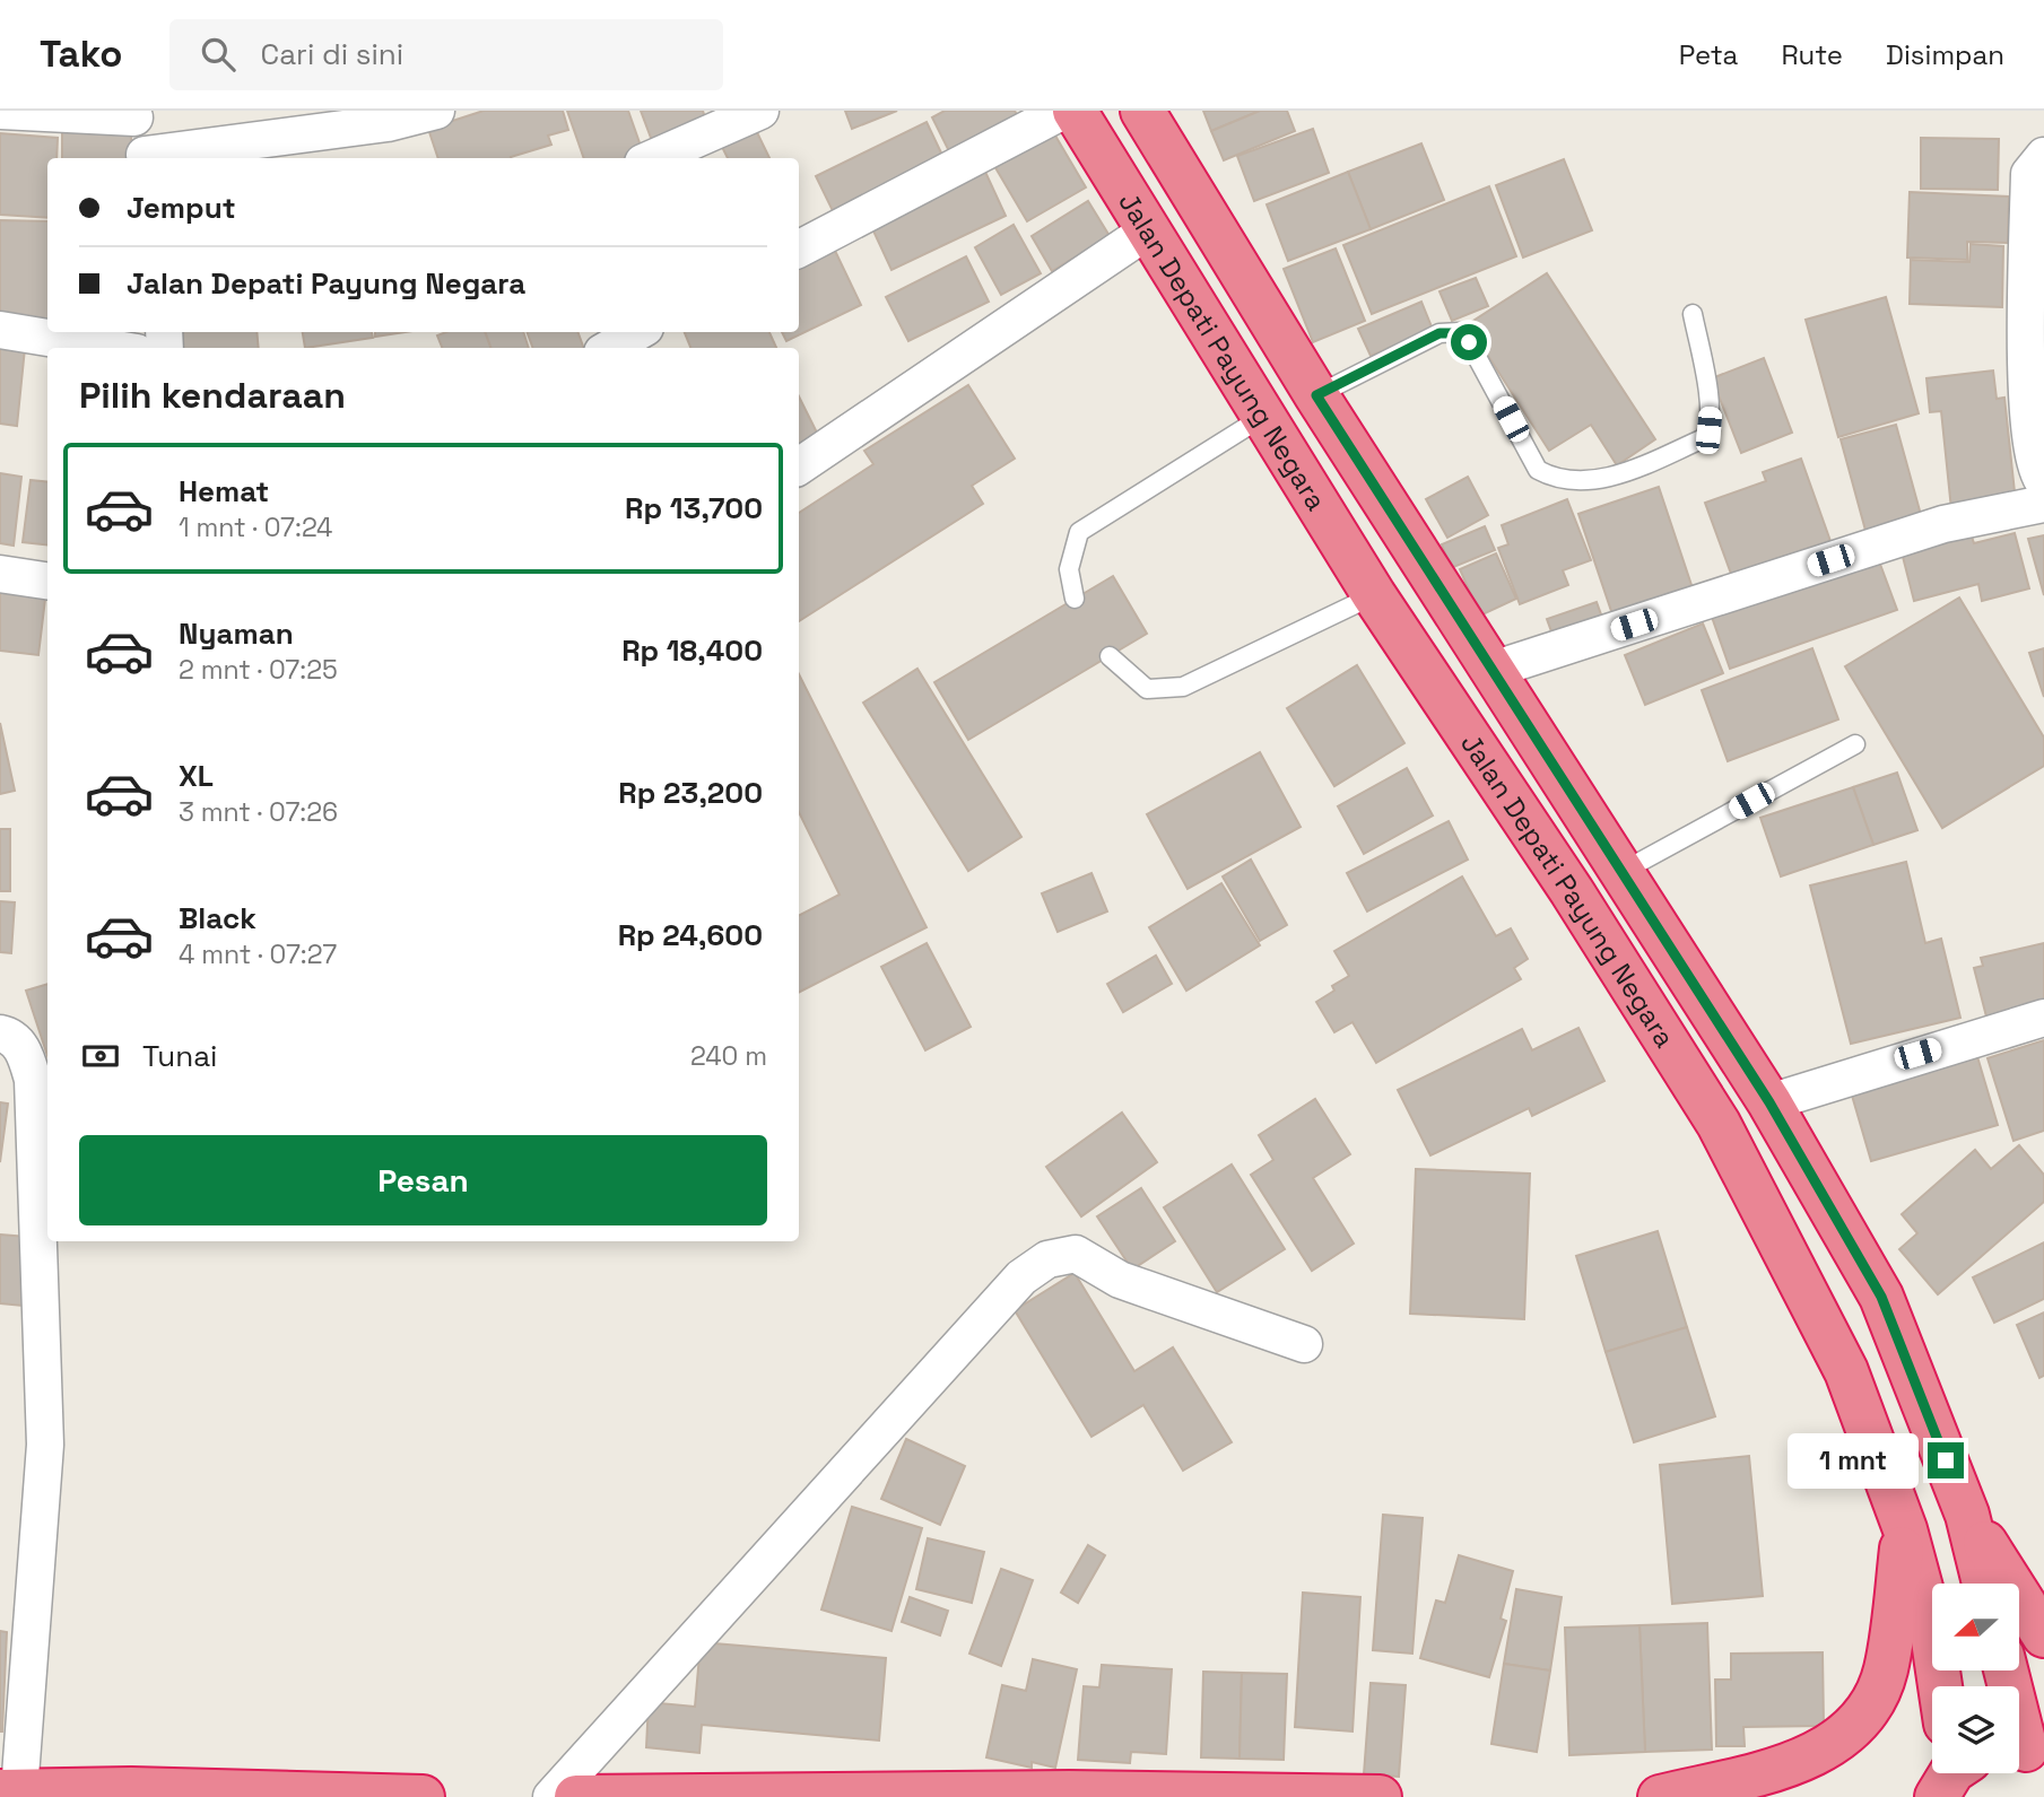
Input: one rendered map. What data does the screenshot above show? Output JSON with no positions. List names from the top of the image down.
{
  "streets": {
    "highway": ["Jalan Depati Payung Negara"]
  },
  "north": "left",
  "page": {
    "header": "Tako",
    "search": "Cari di sini",
    "nav": ["Peta", "Rute", "Disimpan"],
    "banner": ["Jemput", "Jalan Depati Payung Negara"],
    "heading": "Pilih kendaraan",
    "list": [
      {
        "name": "Hemat",
        "note": "1 mnt · 07:24",
        "value": "Rp 13,700"
      },
      {
        "name": "Nyaman",
        "note": "2 mnt · 07:25",
        "value": "Rp 18,400"
      },
      {
        "name": "XL",
        "note": "3 mnt · 07:26",
        "value": "Rp 23,200"
      },
      {
        "name": "Black",
        "note": "4 mnt · 07:27",
        "value": "Rp 24,600"
      }
    ],
    "pay": ["Tunai", "240 m"],
    "buttons": "Pesan",
    "bubble": "1 mnt"
  }
}
